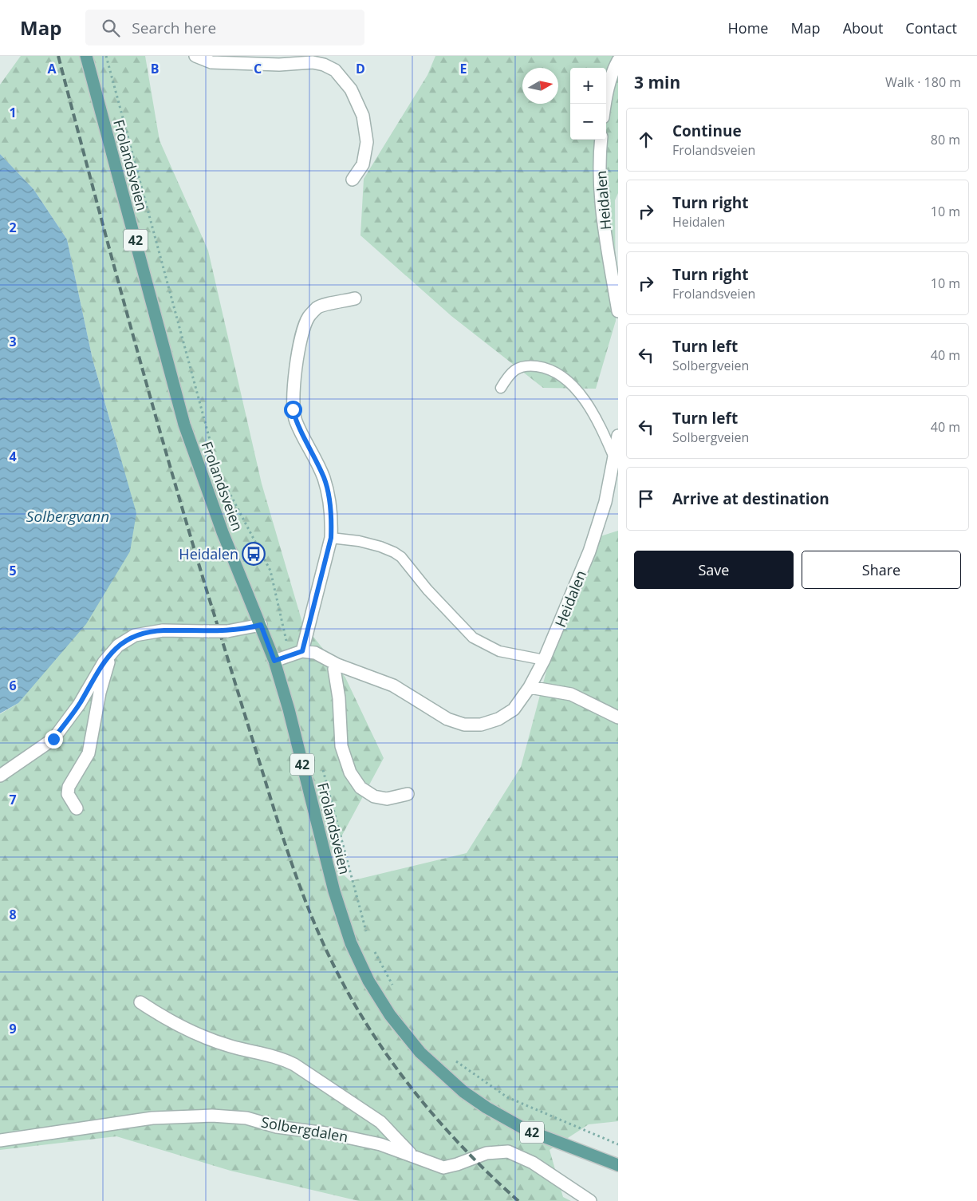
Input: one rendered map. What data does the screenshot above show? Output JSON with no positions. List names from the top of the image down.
{
  "streets": {
    "main road": ["Frolandsveien", "42"],
    "street": ["Heidalen", "Solbergdalen"]
  },
  "water": ["Solbergvann"],
  "places": {
    "bus stop": ["Heidalen"]
  },
  "north": "right",
  "page": {
    "header": "Map",
    "search": "Search here",
    "nav": [
      "Home",
      "Map",
      "About",
      "Contact"
    ],
    "heading": ["3 min", "Walk · 180 m"],
    "map_buttons": ["+", "−"],
    "list": [
      ["Continue", "Frolandsveien", "80 m"],
      ["Turn right", "Heidalen", "10 m"],
      ["Turn right", "Frolandsveien", "10 m"],
      ["Turn left", "Solbergveien", "40 m"],
      ["Turn left", "Solbergveien", "40 m"],
      "Arrive at destination"
    ],
    "buttons": ["Save", "Share"]
  },
  "grid": {
    "columns": [
      "A",
      "B",
      "C",
      "D",
      "E"
    ],
    "rows": [
      "1",
      "2",
      "3",
      "4",
      "5",
      "6",
      "7",
      "8",
      "9"
    ]
  }
}
